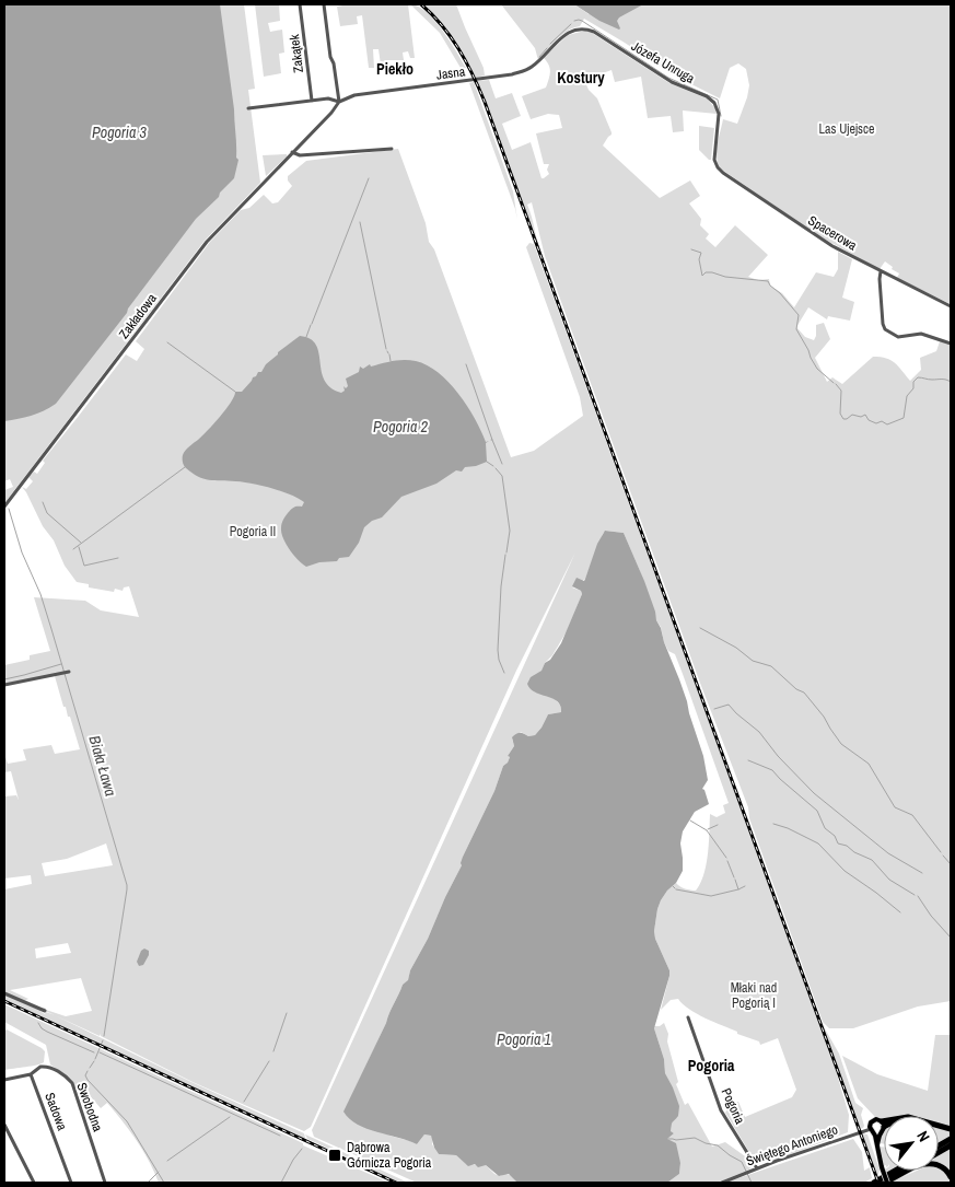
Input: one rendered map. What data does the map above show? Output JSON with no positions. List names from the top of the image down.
{
  "streets": {
    "street": [
      "Zakątek",
      "Józefa Unruga",
      "Jasna",
      "Spacerowa",
      "Zakładowa",
      "Pogoria",
      "Swobodna",
      "Sadowa",
      "Świętego Antoniego"
    ]
  },
  "crossings": [
    ["Zakątek", "Jasna"],
    ["Józefa Unruga", "Jasna"],
    ["Józefa Unruga", "Spacerowa"],
    ["Jasna", "Zakładowa"],
    ["Pogoria", "Świętego Antoniego"],
    ["Swobodna", "Sadowa"]
  ],
  "districts": ["Piekło", "Kostury", "Pogoria"],
  "water": [
    "Pogoria 3",
    "Pogoria 2",
    "Biała Ława",
    "Pogoria 1"
  ],
  "parks": ["Las Ujejsce", "Pogoria II", "Młaki nad Pogorią I"],
  "places": {
    "transit": ["Dąbrowa Górnicza Pogoria"]
  },
  "north": "top right"
}
